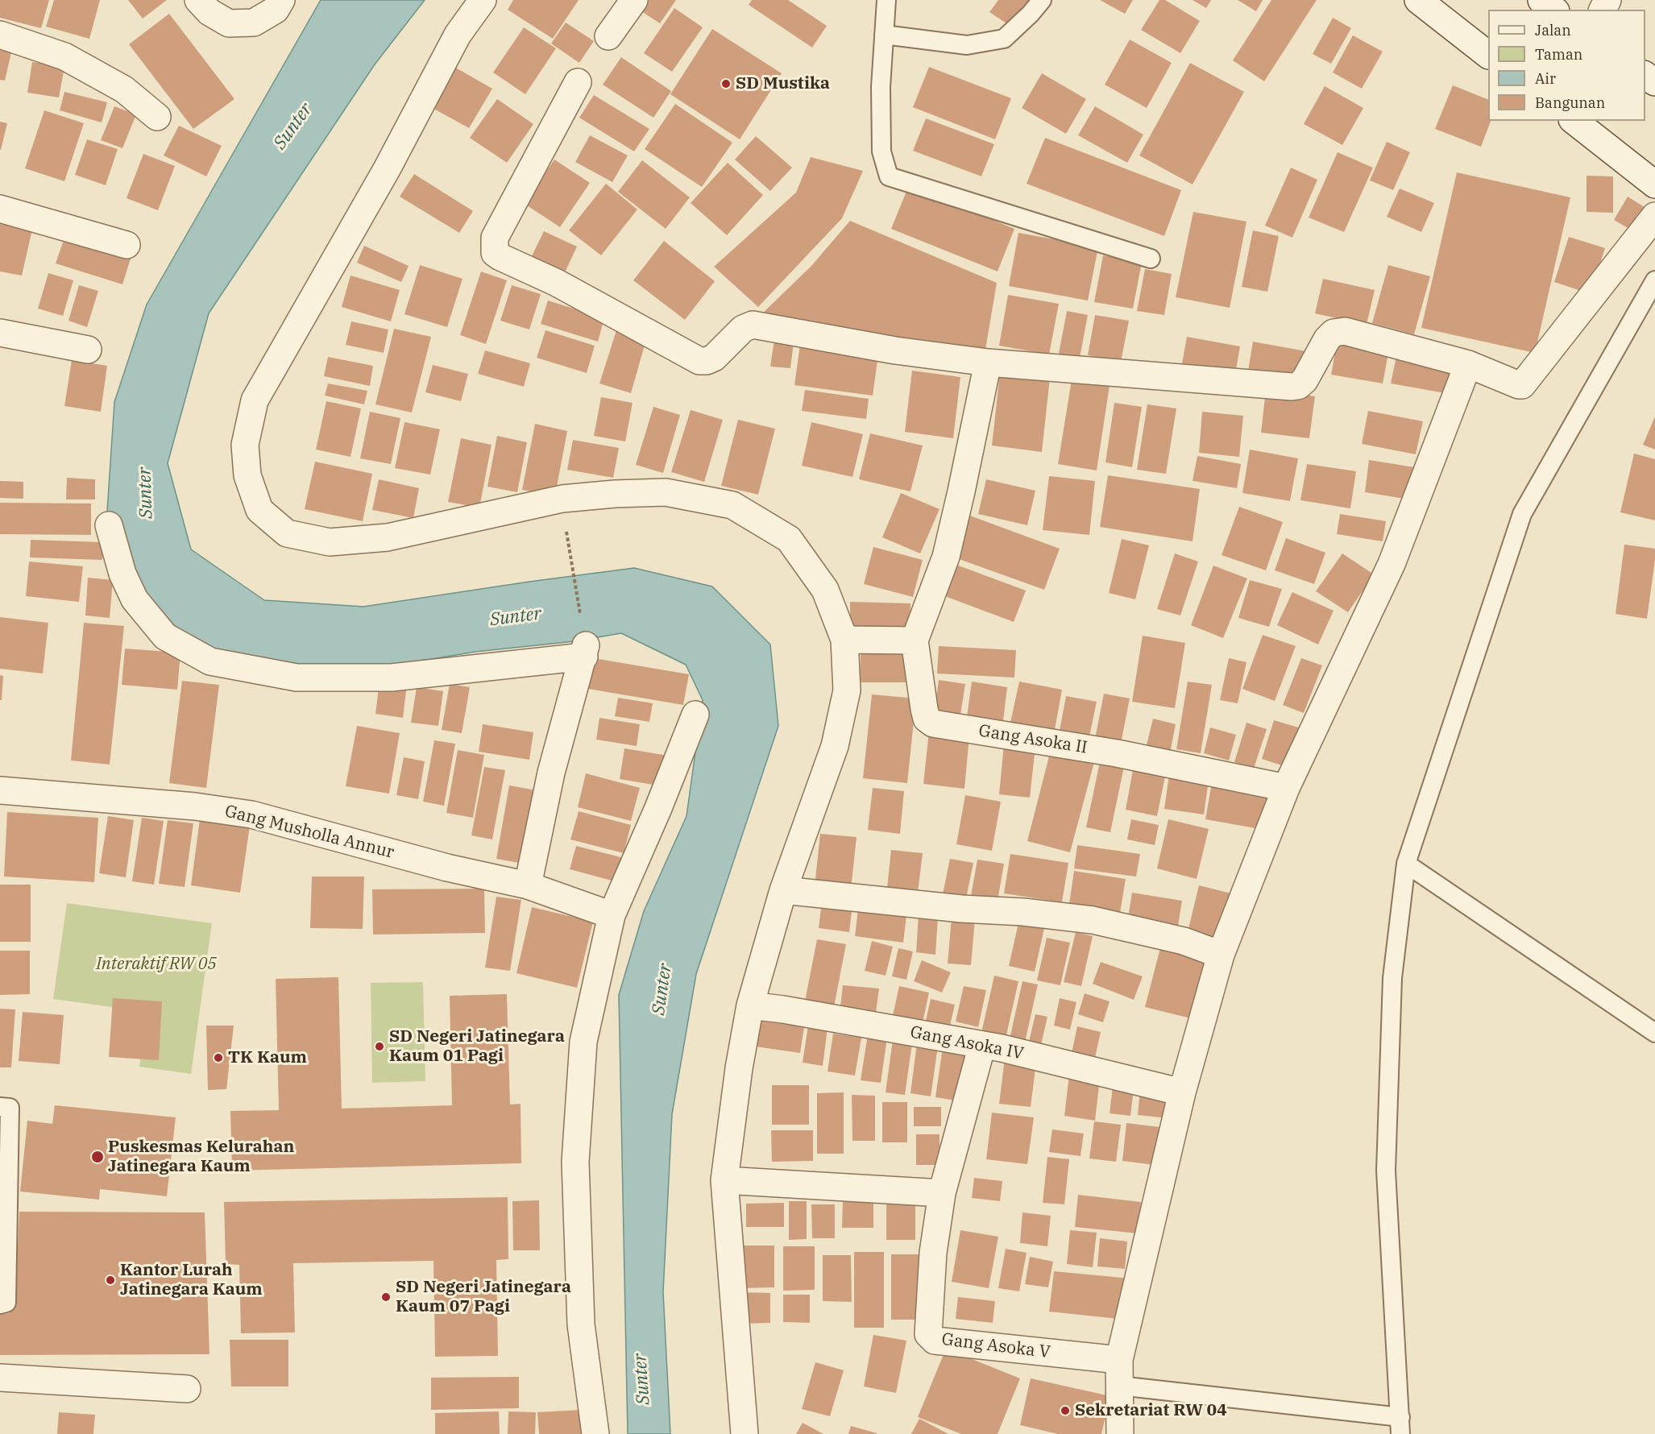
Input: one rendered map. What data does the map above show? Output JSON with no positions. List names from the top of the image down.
{
  "streets": {
    "street": [
      "Gang Asoka II",
      "Gang Musholla Annur",
      "Gang Asoka IV",
      "Gang Asoka V"
    ]
  },
  "crossings": [
    ["Gang Asoka IV", "Gang Asoka V"]
  ],
  "water": ["Sunter"],
  "parks": ["Interaktif RW 05"],
  "places": [
    "SD Mustika",
    "SD Negeri Jatinegara Kaum 01 Pagi",
    "TK Kaum",
    "Puskesmas Kelurahan Jatinegara Kaum",
    "Kantor Lurah Jatinegara Kaum",
    "SD Negeri Jatinegara Kaum 07 Pagi",
    "Sekretariat RW 04"
  ],
  "legend": [
    "Jalan",
    "Taman",
    "Air",
    "Bangunan"
  ]
}
